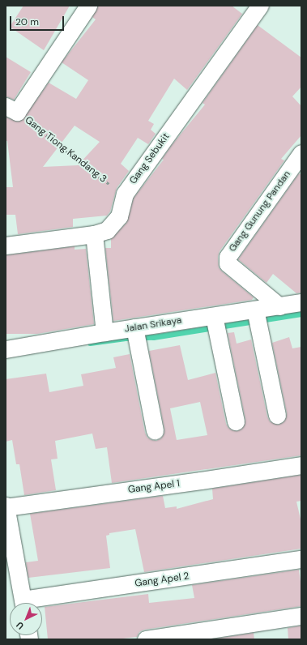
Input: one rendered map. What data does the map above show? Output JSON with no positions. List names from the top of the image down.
{
  "streets": {
    "street": [
      "Gang Sebukit",
      "Gang Gunung Pandan",
      "Jalan Srikaya",
      "Gang Apel 1",
      "Gang Apel 2"
    ],
    "path": ["Gang Tiong Kandang 3"]
  },
  "crossings": [
    ["Gang Tiong Kandang 3", "Gang Sebukit"],
    ["Gang Gunung Pandan", "Jalan Srikaya"]
  ],
  "scale_bar": "20 m",
  "north": "bottom left"
}
